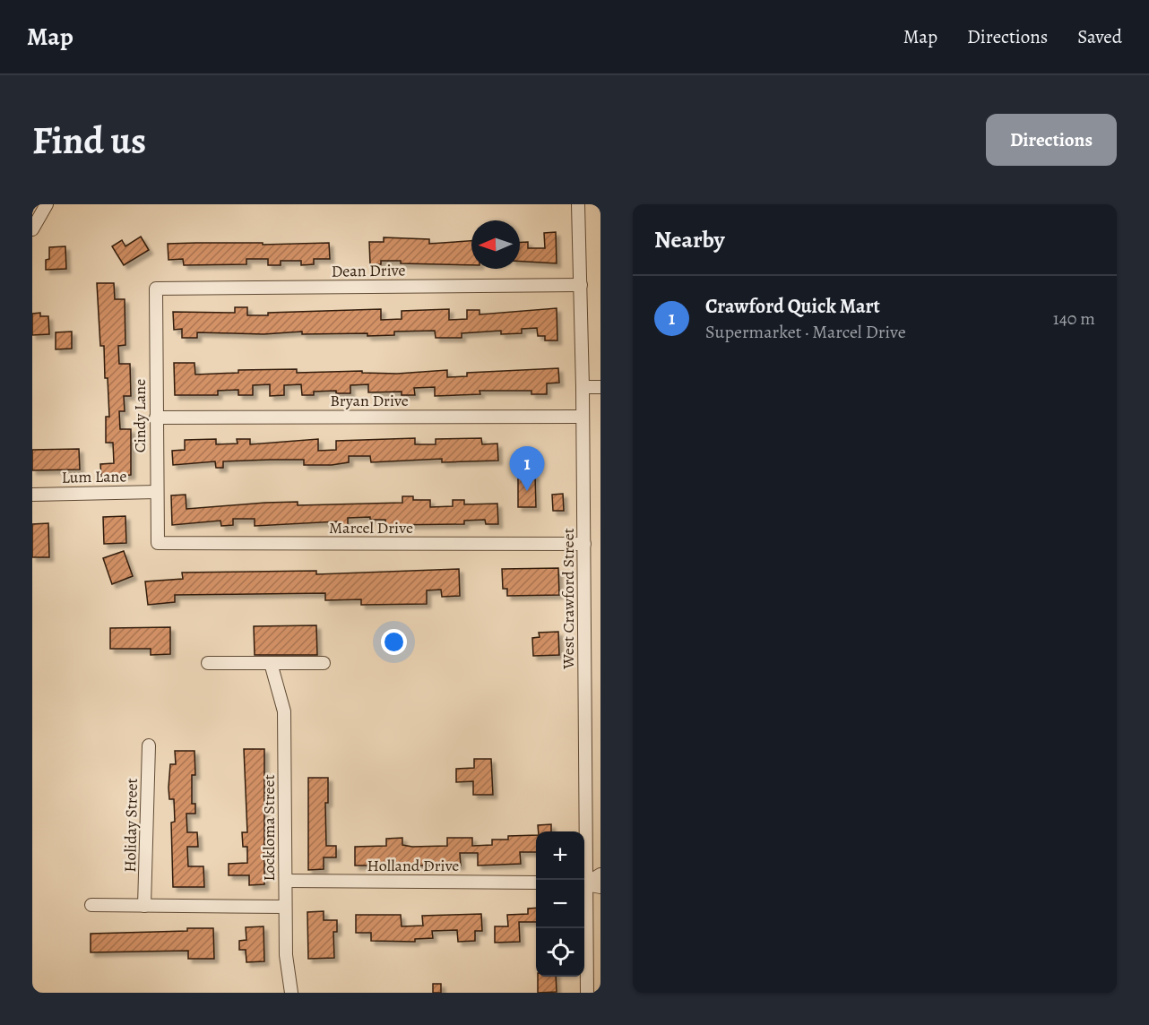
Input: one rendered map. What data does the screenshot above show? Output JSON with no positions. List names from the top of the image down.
{
  "streets": {
    "street": [
      "Dean Drive",
      "Bryan Drive",
      "Cindy Lane",
      "Lum Lane",
      "Marcel Drive",
      "West Crawford Street",
      "Holiday Street",
      "Lockloma Street",
      "Holland Drive"
    ]
  },
  "crossings": [
    ["Dean Drive", "Cindy Lane"],
    ["Dean Drive", "West Crawford Street"],
    ["Bryan Drive", "Cindy Lane"],
    ["Bryan Drive", "West Crawford Street"],
    ["Cindy Lane", "Lum Lane"],
    ["Cindy Lane", "Marcel Drive"],
    ["Marcel Drive", "West Crawford Street"],
    ["Lockloma Street", "Holland Drive"]
  ],
  "north": "left",
  "page": {
    "header": "Map",
    "nav": ["Map", "Directions", "Saved"],
    "buttons": "Directions",
    "title": "Find us",
    "heading": "Nearby",
    "list": [
      {
        "mark": "1",
        "name": "Crawford Quick Mart",
        "note": "Supermarket · Marcel Drive",
        "value": "140 m"
      }
    ],
    "pins": "1",
    "map_buttons": ["+", "−"]
  }
}
